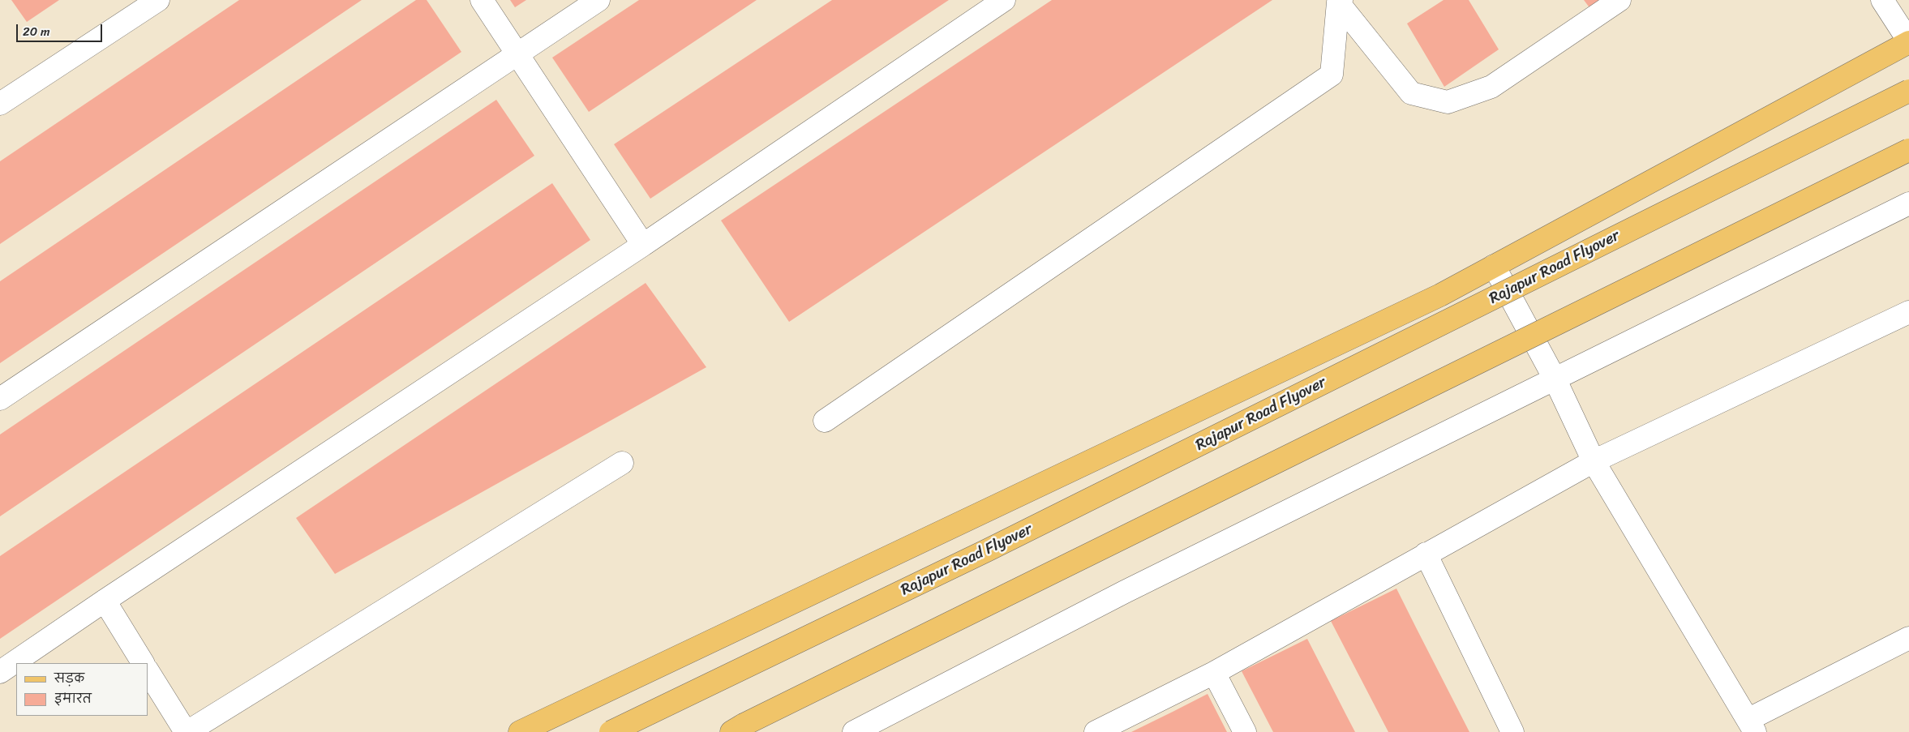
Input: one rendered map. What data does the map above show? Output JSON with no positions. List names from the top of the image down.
{
  "streets": {
    "main road": ["Rajapur Road Flyover"]
  },
  "legend": ["सड़क", "इमारत"],
  "scale_bar": "20 m"
}
